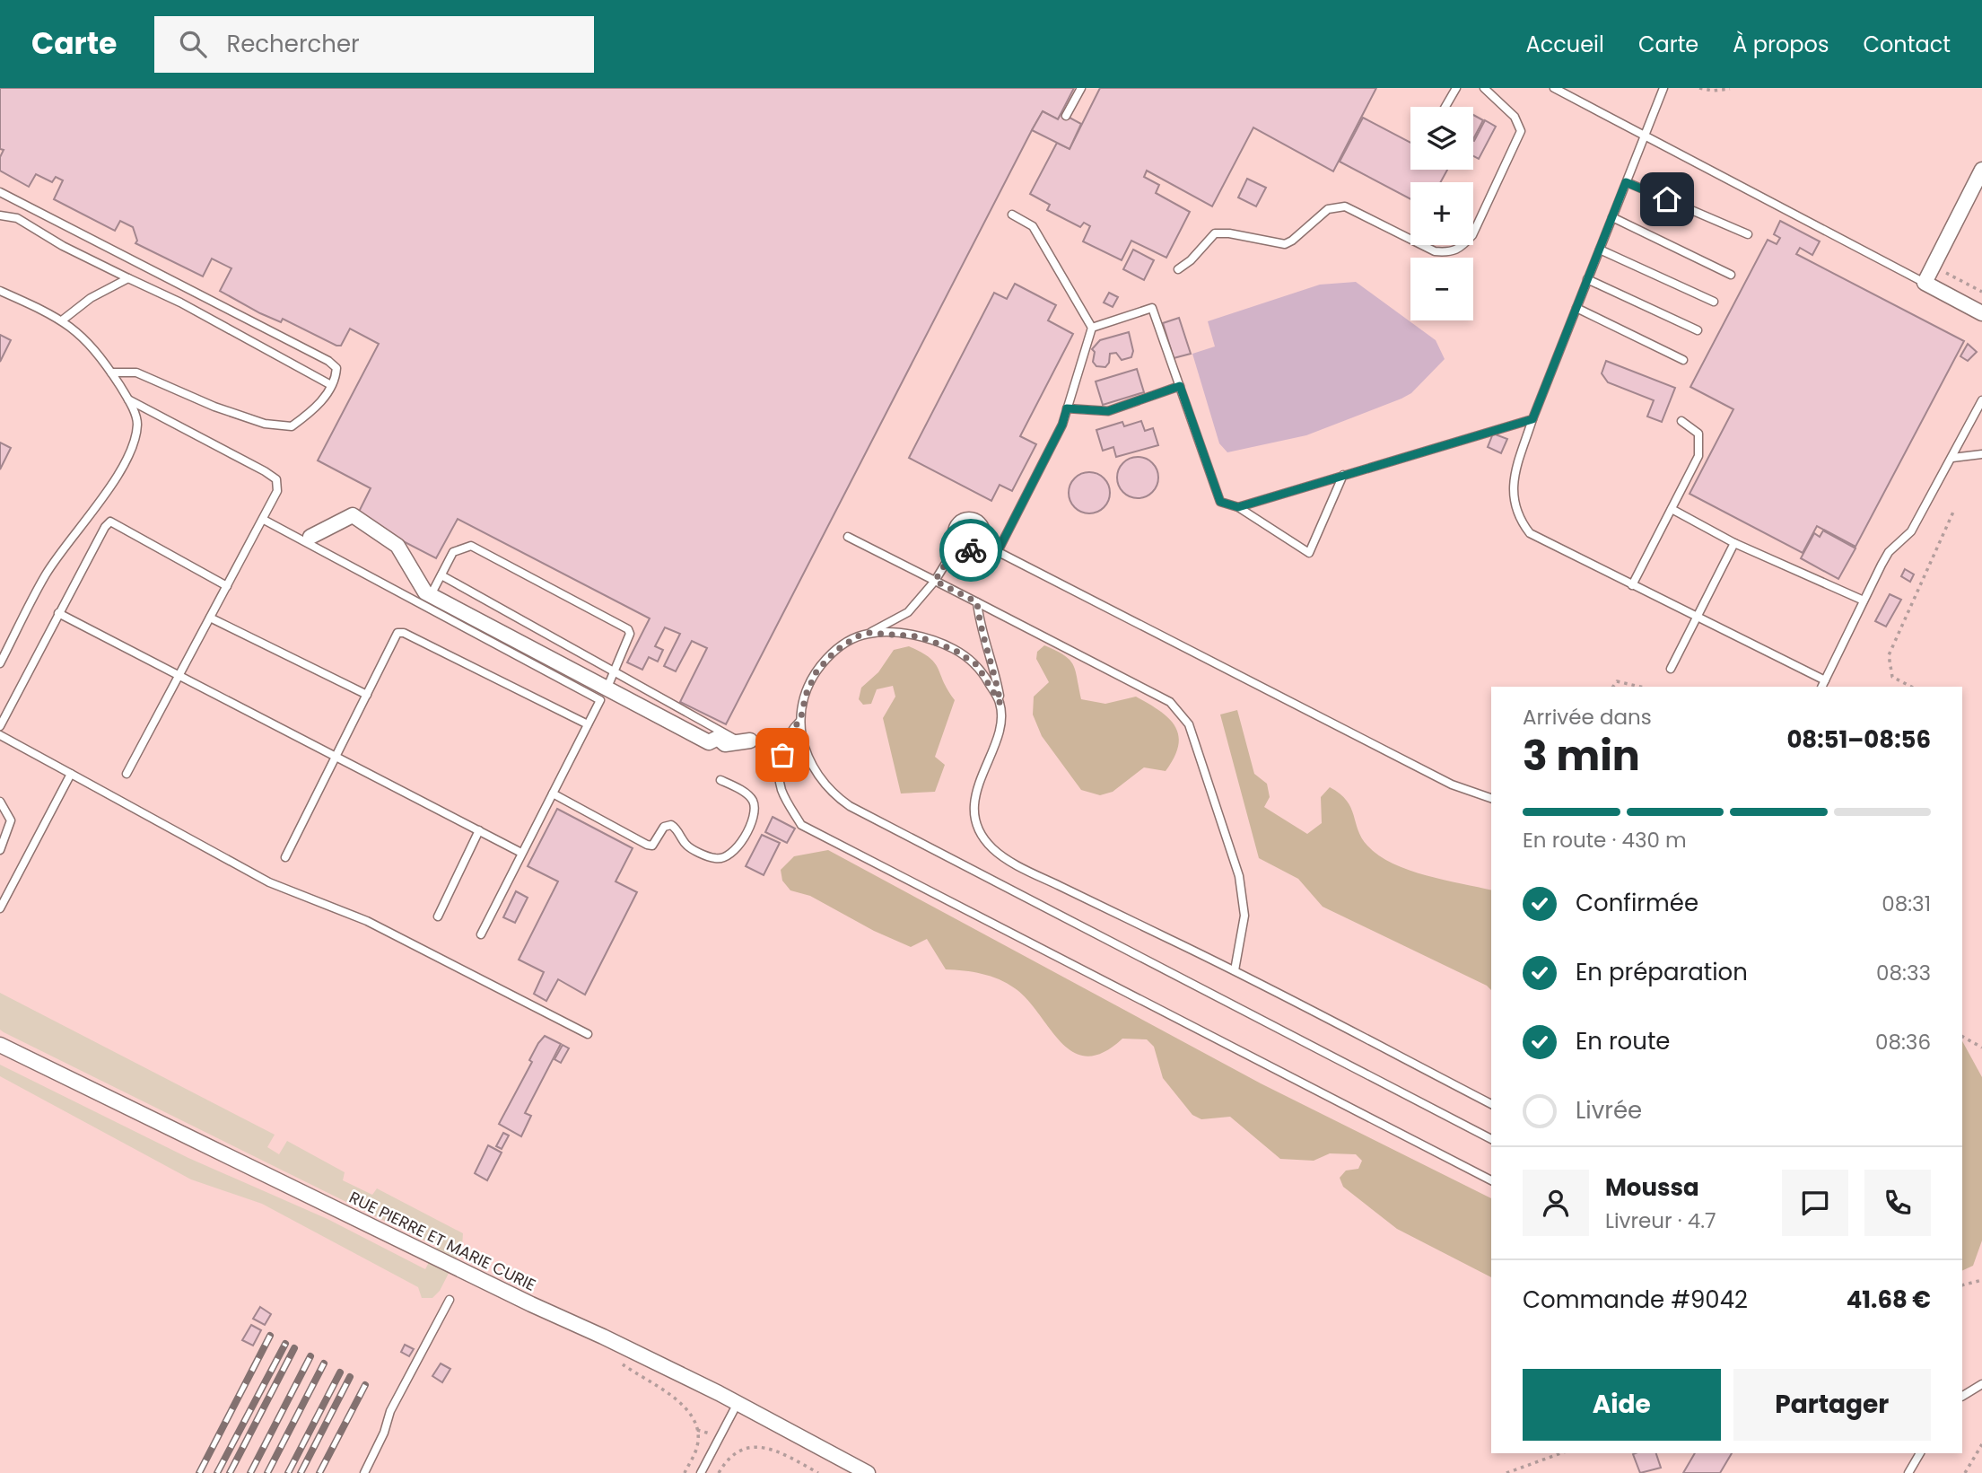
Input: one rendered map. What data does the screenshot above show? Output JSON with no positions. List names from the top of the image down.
{
  "streets": {
    "street": ["RUE PIERRE ET MARIE CURIE"]
  },
  "page": {
    "header": "Carte",
    "search": "Rechercher",
    "nav": [
      "Accueil",
      "Carte",
      "À propos",
      "Contact"
    ],
    "map_buttons": ["+", "−"],
    "heading": ["3 min", "Arrivée dans", "08:51–08:56"],
    "panel": [
      "Moussa",
      "Livreur · 4.7",
      "Commande #9042",
      "41.68 €"
    ],
    "bar": "En route · 430 m",
    "list": [
      ["Confirmée", "08:31"],
      ["En préparation", "08:33"],
      ["En route", "08:36"],
      "Livrée"
    ],
    "buttons": ["Aide", "Partager"]
  }
}
